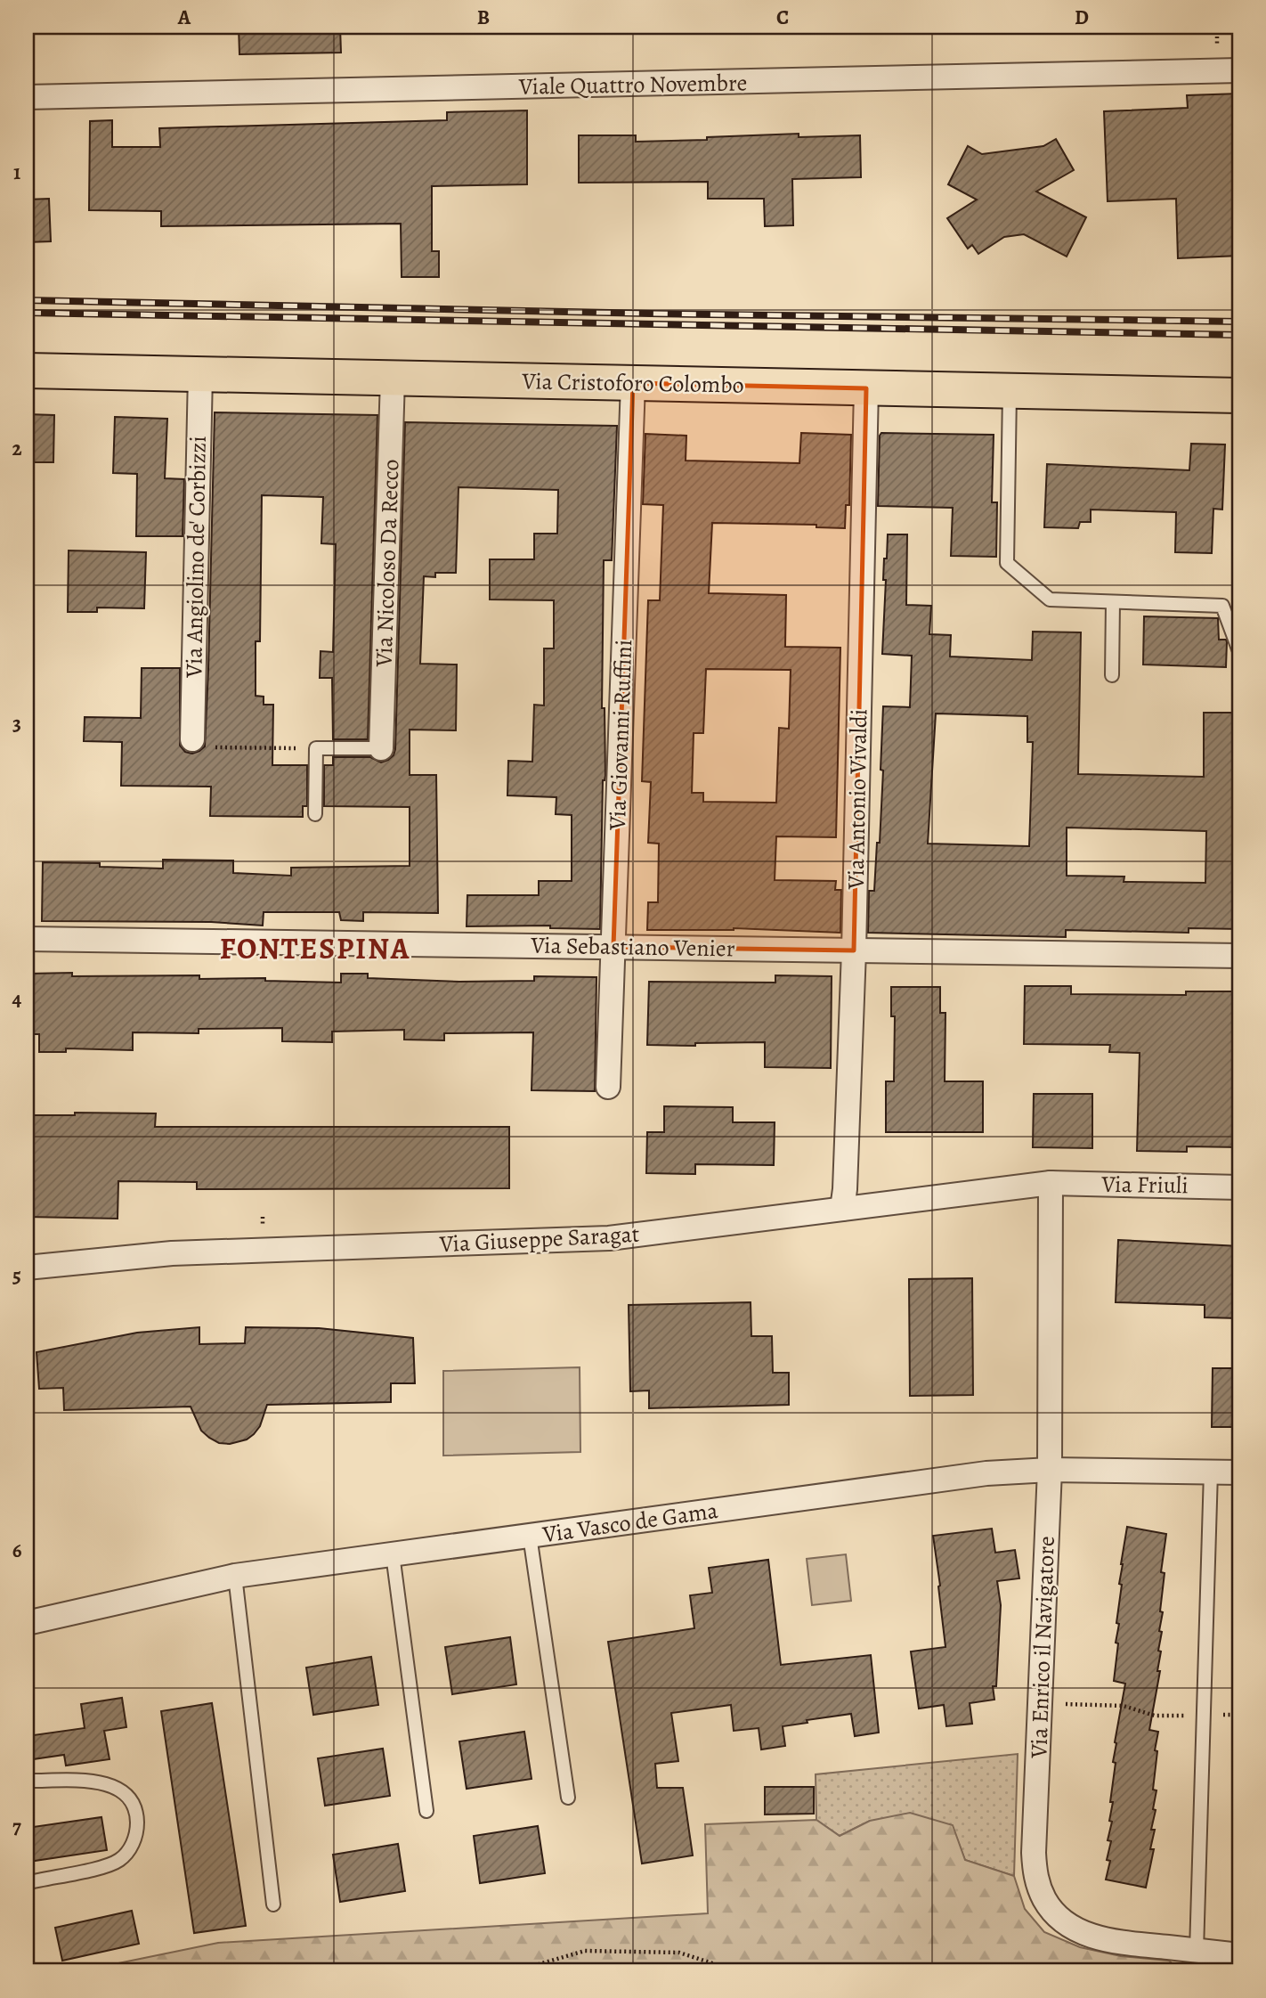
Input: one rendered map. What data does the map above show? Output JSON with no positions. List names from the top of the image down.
{
  "streets": {
    "main road": ["Via Cristoforo Colombo"],
    "street": [
      "Viale Quattro Novembre",
      "Via Angiolino de' Corbizzi",
      "Via Nicoloso Da Recco",
      "Via Giovanni Ruffini",
      "Via Antonio Vivaldi",
      "Via Sebastiano Venier",
      "Via Friuli",
      "Via Giuseppe Saragat",
      "Via Vasco de Gama",
      "Via Enrico il Navigatore"
    ]
  },
  "crossings": [
    ["Via Cristoforo Colombo", "Via Angiolino de' Corbizzi"],
    ["Via Cristoforo Colombo", "Via Nicoloso Da Recco"],
    ["Via Cristoforo Colombo", "Via Giovanni Ruffini"],
    ["Via Cristoforo Colombo", "Via Antonio Vivaldi"],
    ["Via Giovanni Ruffini", "Via Sebastiano Venier"],
    ["Via Antonio Vivaldi", "Via Sebastiano Venier"],
    ["Via Antonio Vivaldi", "Via Giuseppe Saragat"],
    ["Via Friuli", "Via Giuseppe Saragat"],
    ["Via Friuli", "Via Enrico il Navigatore"],
    ["Via Giuseppe Saragat", "Via Enrico il Navigatore"],
    ["Via Vasco de Gama", "Via Enrico il Navigatore"]
  ],
  "districts": ["FONTESPINA"],
  "grid": {
    "columns": [
      "A",
      "B",
      "C",
      "D"
    ],
    "rows": [
      "1",
      "2",
      "3",
      "4",
      "5",
      "6",
      "7"
    ]
  }
}
